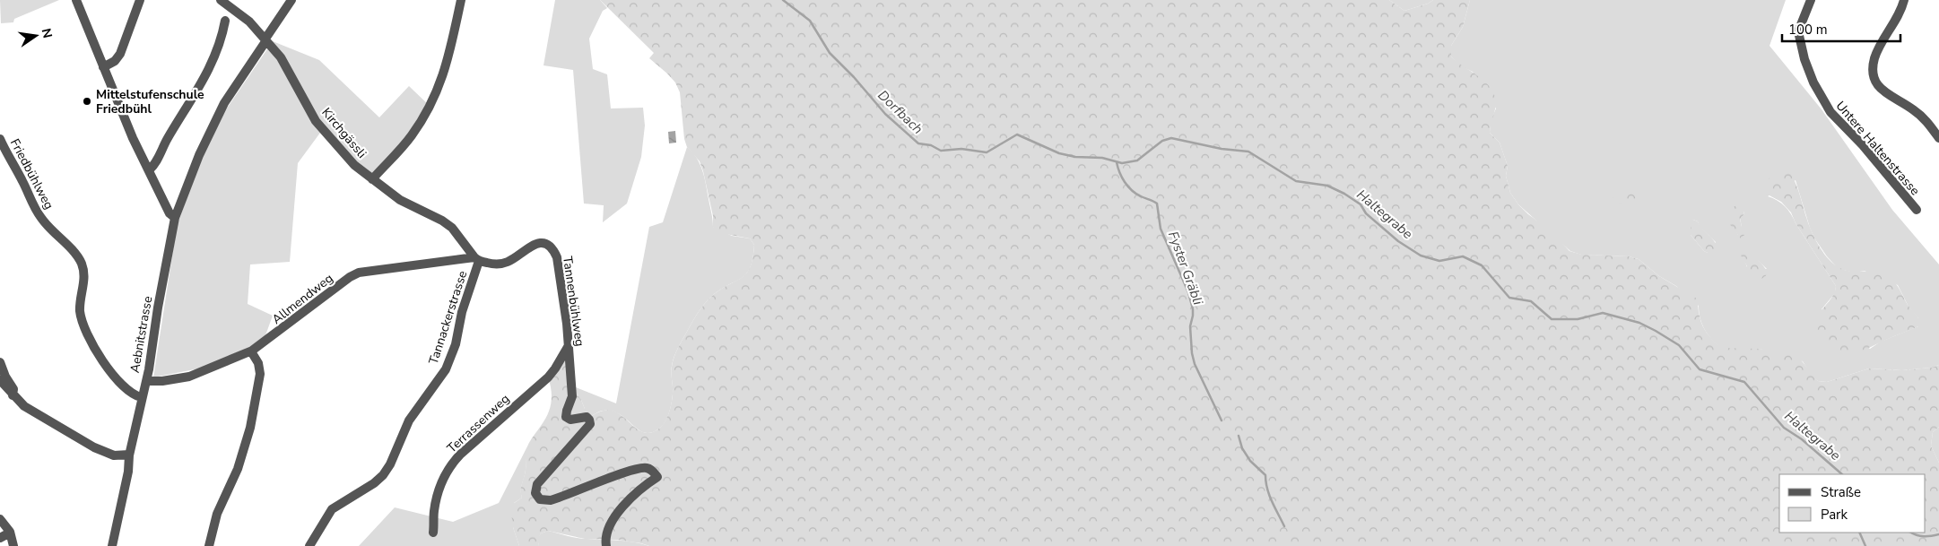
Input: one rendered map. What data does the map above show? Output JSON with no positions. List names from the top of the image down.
{
  "streets": {
    "street": [
      "Kirchgässli",
      "Untere Haltenstrasse",
      "Friedbühlweg",
      "Allmendweg",
      "Tannenbühlweg",
      "Tannackerstrasse",
      "Aebnitstrasse",
      "Terrassenweg"
    ]
  },
  "crossings": [
    ["Kirchgässli", "Allmendweg"],
    ["Kirchgässli", "Tannenbühlweg"],
    ["Kirchgässli", "Tannackerstrasse"],
    ["Kirchgässli", "Aebnitstrasse"],
    ["Friedbühlweg", "Aebnitstrasse"],
    ["Allmendweg", "Tannenbühlweg"],
    ["Allmendweg", "Tannackerstrasse"],
    ["Allmendweg", "Aebnitstrasse"],
    ["Tannenbühlweg", "Tannackerstrasse"],
    ["Tannenbühlweg", "Terrassenweg"]
  ],
  "water": ["Dorfbach", "Haltegrabe", "Fyster Gräbli"],
  "places": ["Mittelstufenschule Friedbühl"],
  "legend": ["Straße", "Park"],
  "scale_bar": "100 m",
  "north": "right"
}
